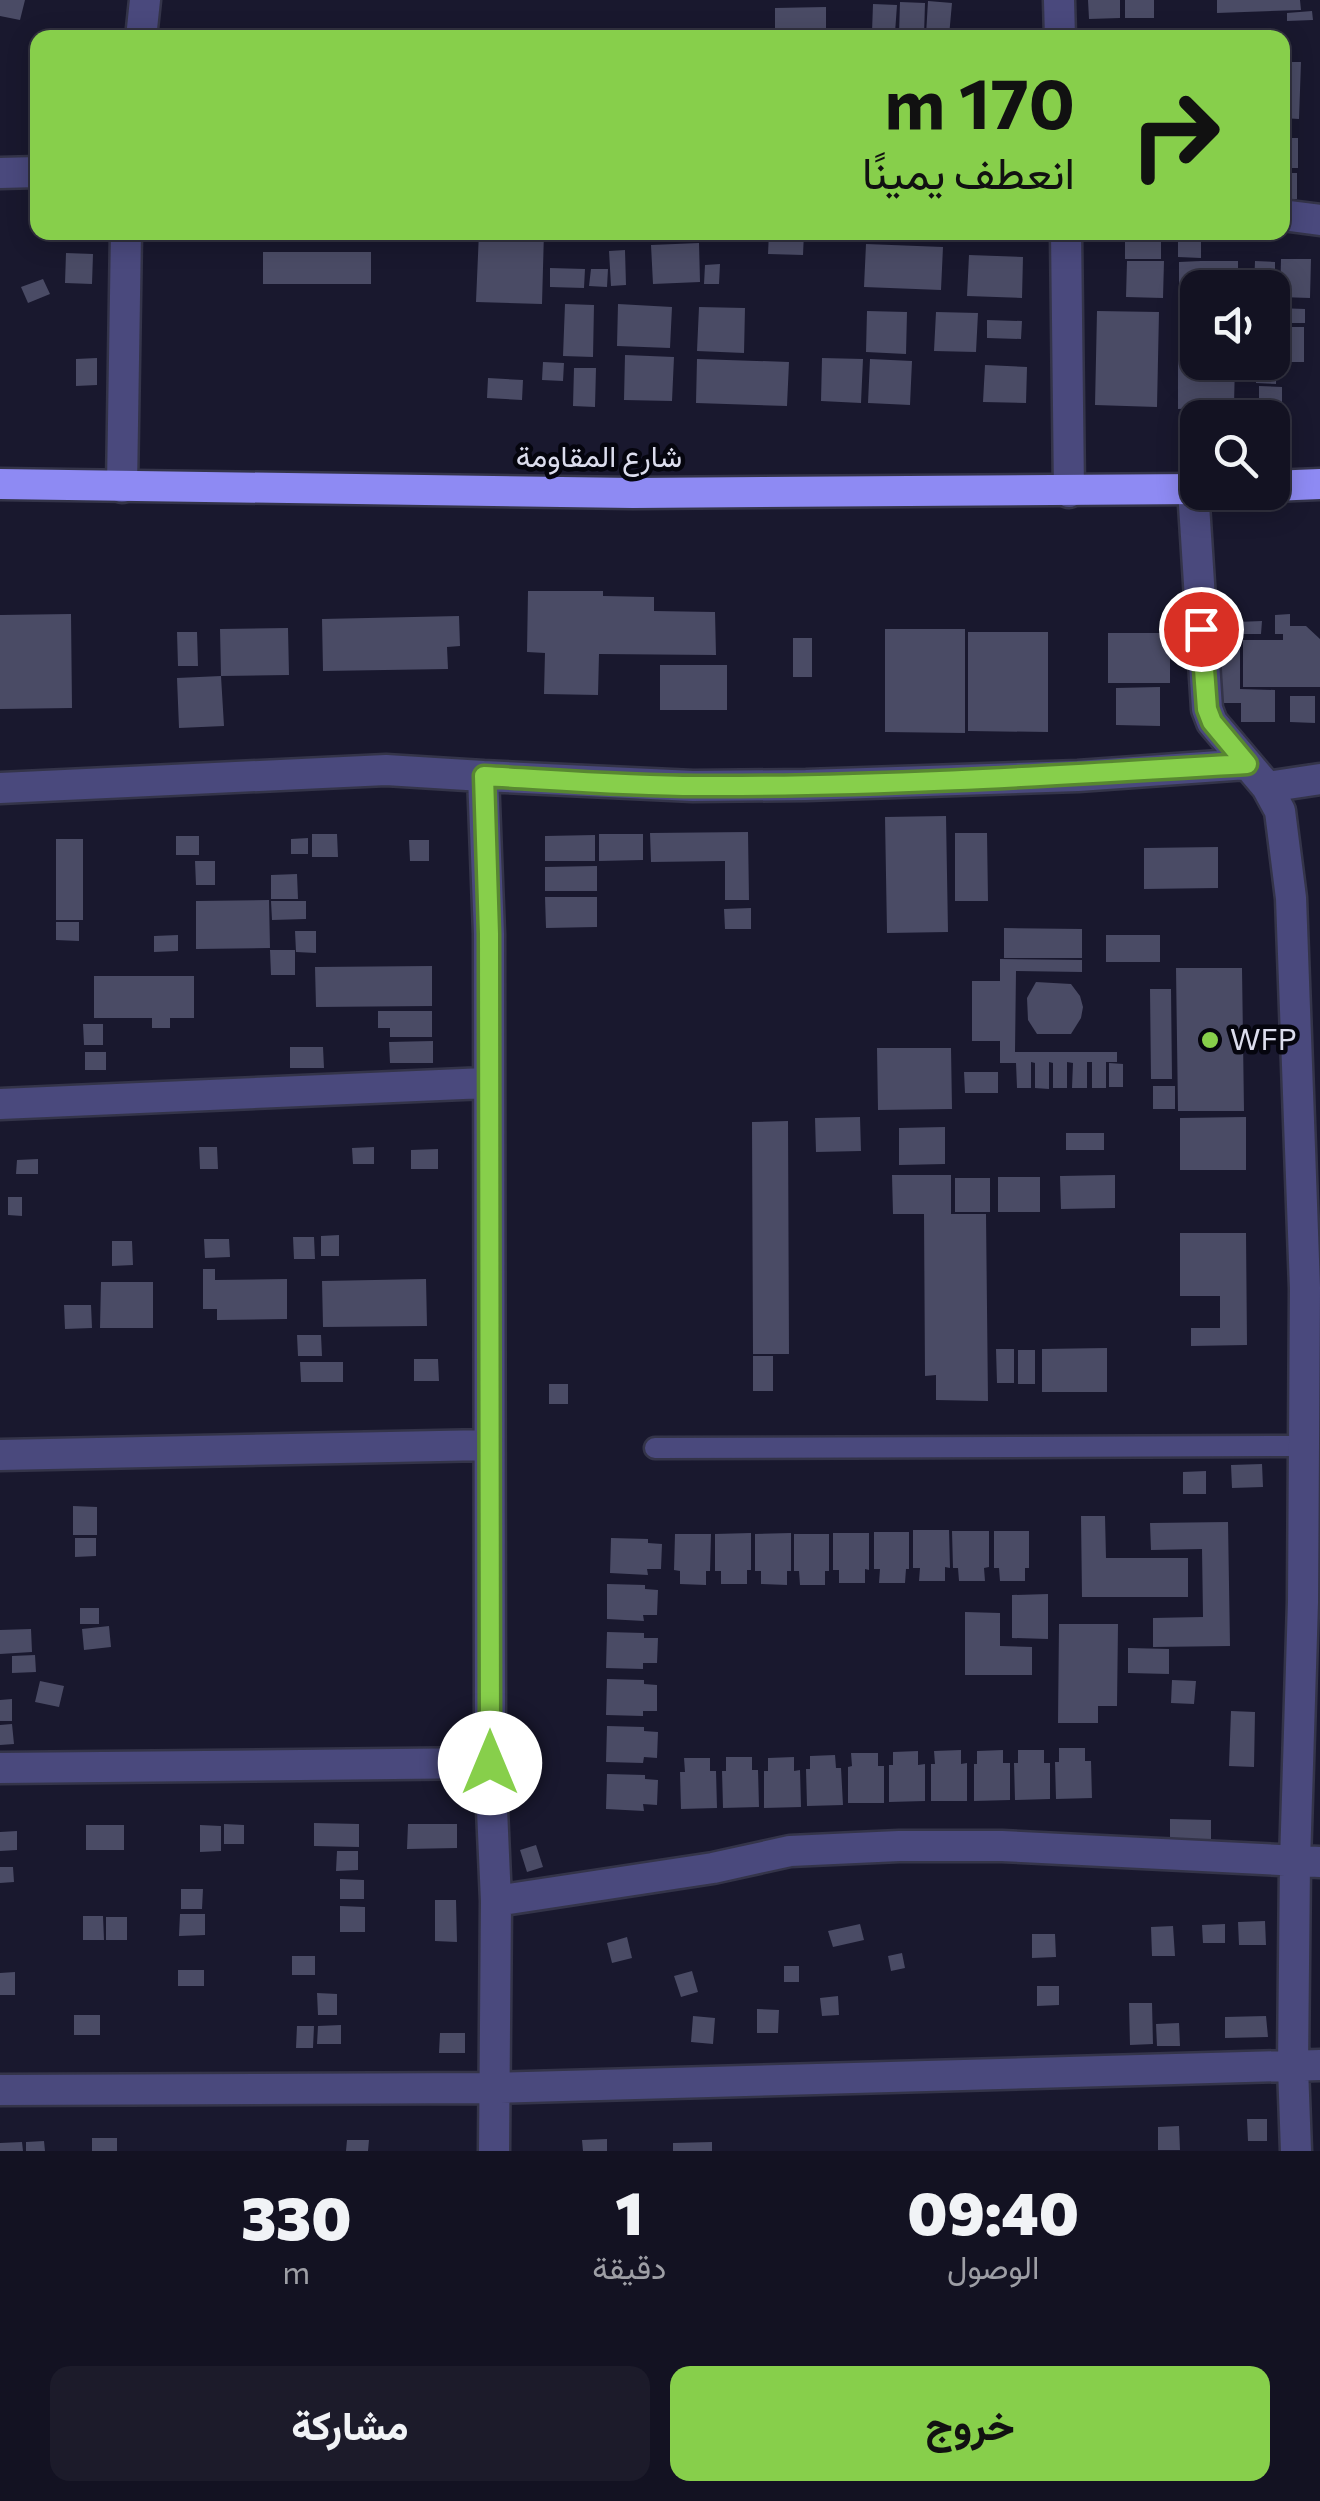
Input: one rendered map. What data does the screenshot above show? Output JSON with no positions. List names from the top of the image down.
{
  "streets": {
    "highway": ["شارع المقاومة"]
  },
  "places": ["WFP"],
  "page": {
    "turn": ["170 m", "انعطف يمينًا"],
    "eta": [
      "09:40",
      "الوصول",
      "1",
      "دقيقة",
      "330",
      "m"
    ],
    "buttons": ["خروج", "مشاركة"]
  }
}
